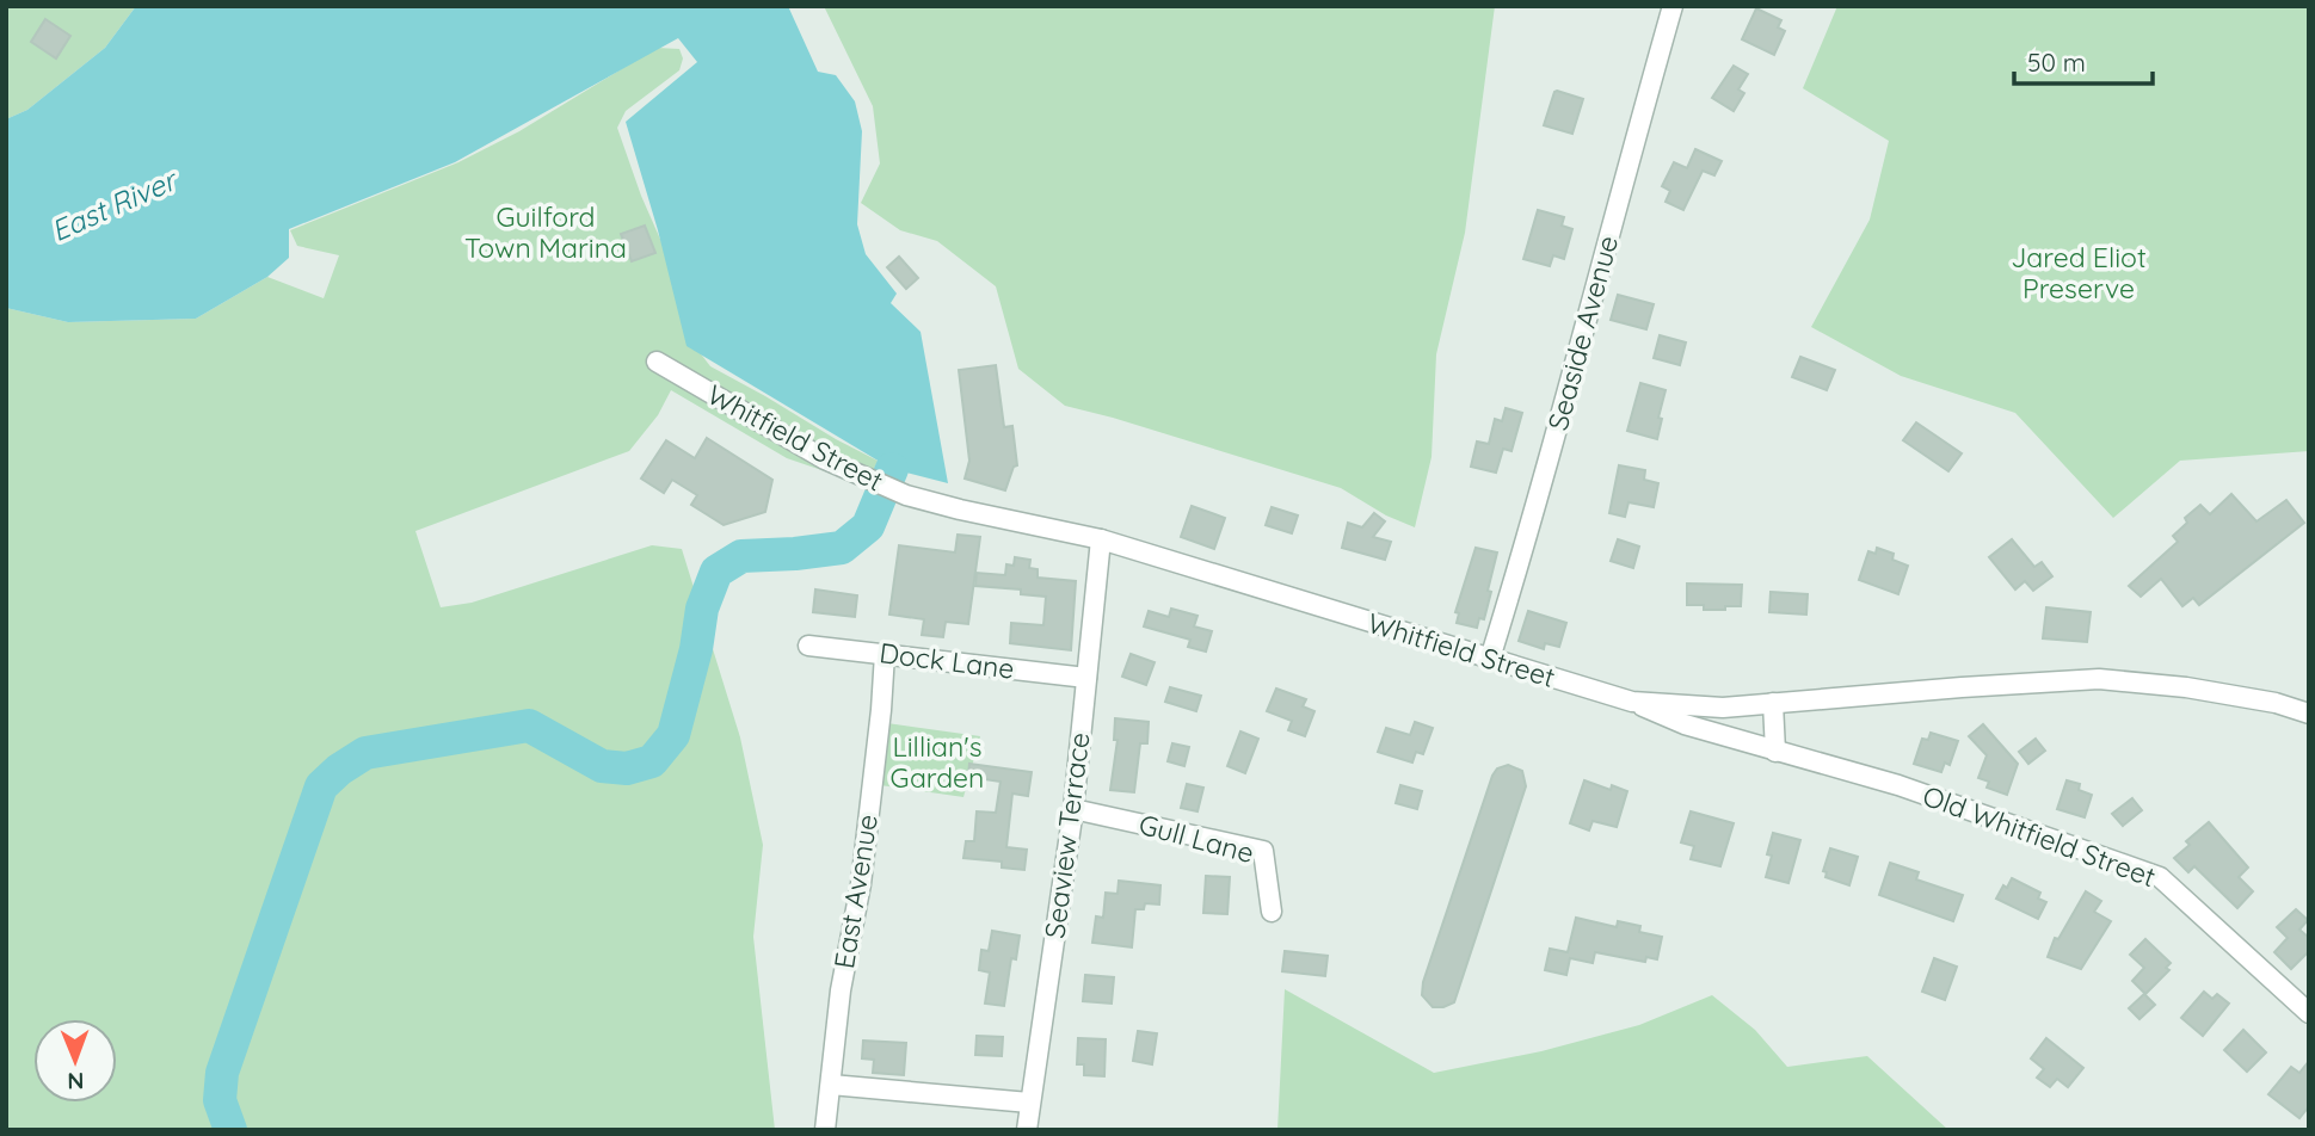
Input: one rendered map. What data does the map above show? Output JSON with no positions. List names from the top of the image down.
{
  "streets": {
    "street": [
      "Seaside Avenue",
      "Whitfield Street",
      "Dock Lane",
      "Seaview Terrace",
      "Old Whitfield Street",
      "Gull Lane",
      "East Avenue"
    ]
  },
  "crossings": [
    ["Seaside Avenue", "Whitfield Street"],
    ["Whitfield Street", "Seaview Terrace"],
    ["Whitfield Street", "Old Whitfield Street"],
    ["Dock Lane", "Seaview Terrace"],
    ["Dock Lane", "East Avenue"],
    ["Seaview Terrace", "Gull Lane"]
  ],
  "water": ["East River"],
  "parks": ["Guilford Town Marina", "Jared Eliot Preserve", "Lillian's Garden"],
  "scale_bar": "50 m",
  "north": "bottom"
}
